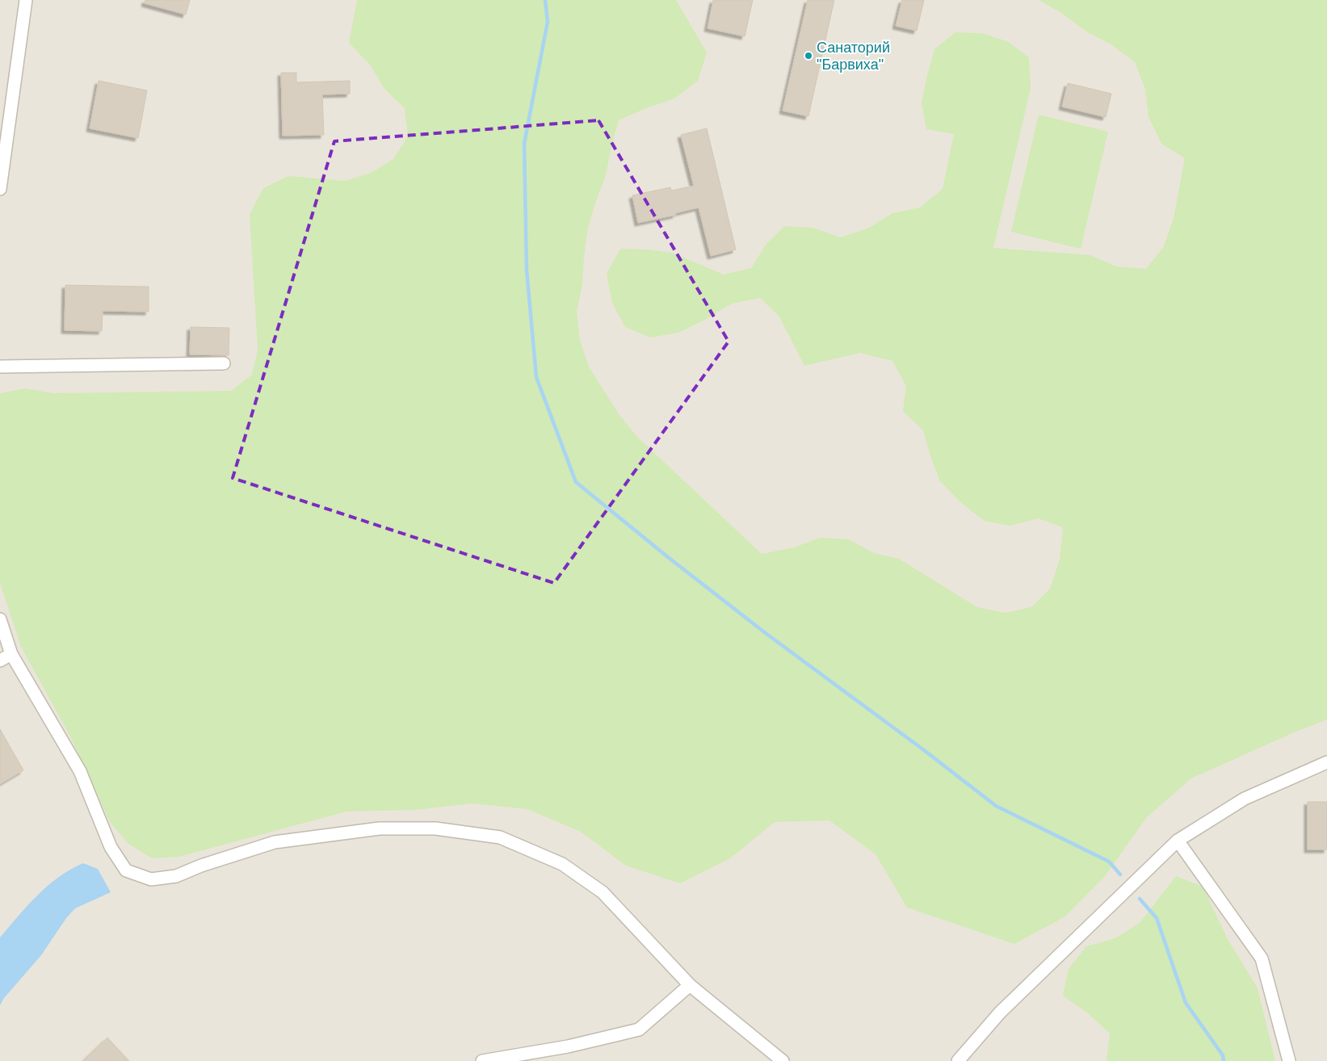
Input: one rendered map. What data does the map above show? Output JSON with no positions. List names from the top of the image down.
{
  "places": ["Санаторий \"Барвиха\""]
}
